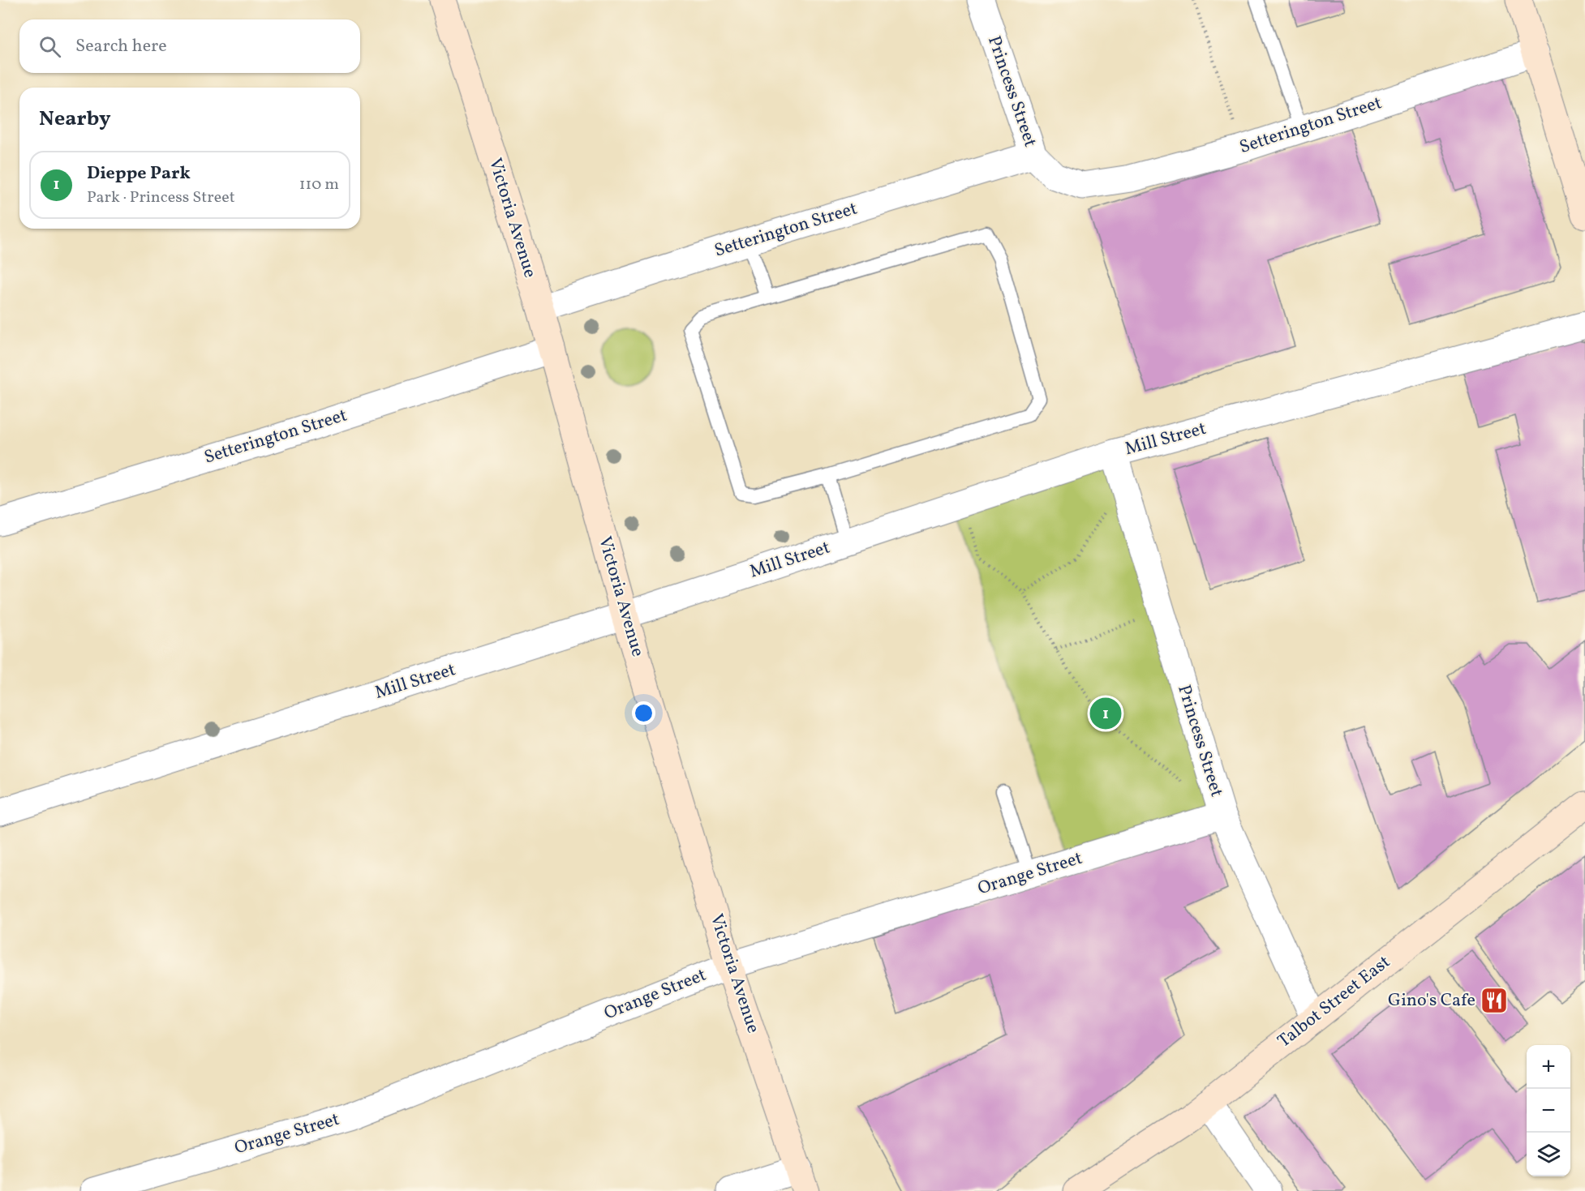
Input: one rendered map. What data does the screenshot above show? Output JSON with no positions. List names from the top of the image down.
{
  "streets": {
    "street": [
      "Princess Street",
      "Setterington Street",
      "Victoria Avenue",
      "Mill Street",
      "Orange Street",
      "Talbot Street East"
    ]
  },
  "crossings": [
    ["Princess Street", "Setterington Street"],
    ["Princess Street", "Mill Street"],
    ["Princess Street", "Orange Street"],
    ["Princess Street", "Talbot Street East"],
    ["Setterington Street", "Victoria Avenue"],
    ["Victoria Avenue", "Mill Street"],
    ["Victoria Avenue", "Orange Street"]
  ],
  "places": {
    "restaurant": ["Gino's Cafe"]
  },
  "page": {
    "search": "Search here",
    "heading": "Nearby",
    "list": [
      {
        "mark": "1",
        "name": "Dieppe Park",
        "note": "Park · Princess Street",
        "value": "110 m"
      }
    ],
    "pins": "1",
    "map_buttons": ["+", "−"]
  }
}
